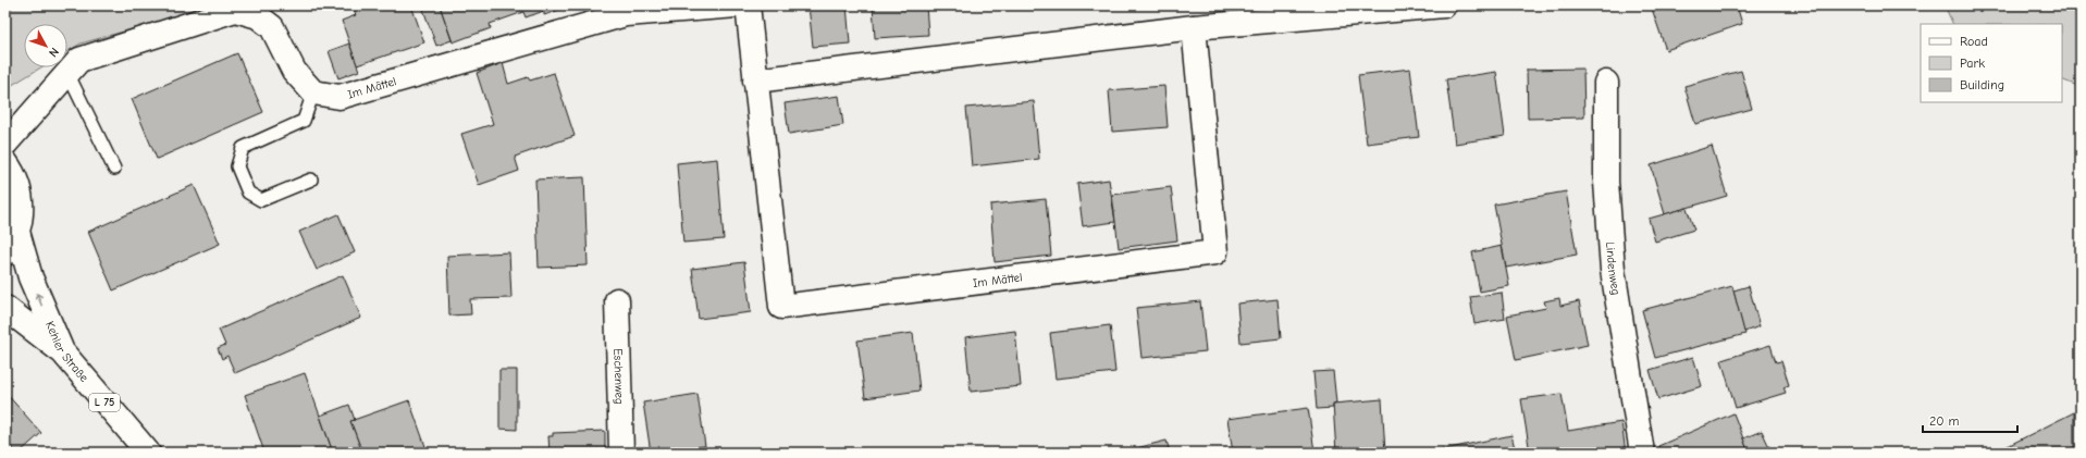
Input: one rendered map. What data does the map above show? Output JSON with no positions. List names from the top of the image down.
{
  "streets": {
    "street": [
      "Im Mättel",
      "Lindenweg",
      "Kehler Straße",
      "Eschenweg",
      "L 75"
    ]
  },
  "crossings": [
    ["Kehler Straße", "L 75"]
  ],
  "one_way": ["Kehler Straße"],
  "legend": ["Road", "Park", "Building"],
  "scale_bar": "20 m",
  "north": "bottom right"
}
